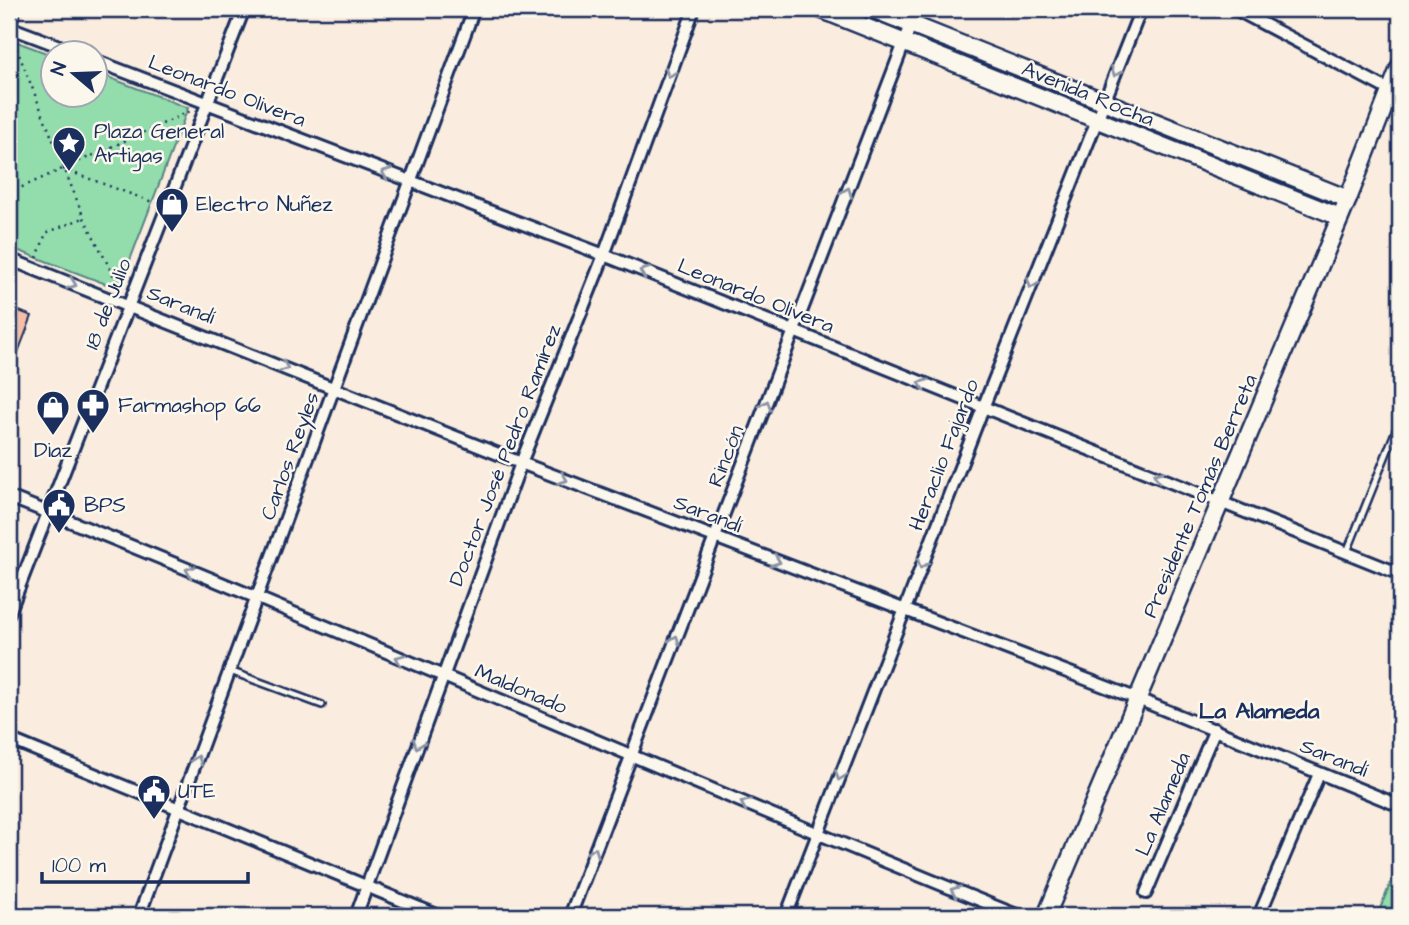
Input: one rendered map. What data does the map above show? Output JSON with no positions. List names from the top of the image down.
{
  "streets": {
    "street": [
      "Leonardo Olivera",
      "Avenida Rocha",
      "18 de Julio",
      "Sarandí",
      "Doctor José Pedro Ramírez",
      "Heraclio Fajardo",
      "Carlos Reyles",
      "Rincón",
      "Presidente Tomás Berreta",
      "Maldonado",
      "La Alameda"
    ]
  },
  "crossings": [
    ["Leonardo Olivera", "18 de Julio"],
    ["Leonardo Olivera", "Doctor José Pedro Ramírez"],
    ["Leonardo Olivera", "Heraclio Fajardo"],
    ["Leonardo Olivera", "Carlos Reyles"],
    ["Leonardo Olivera", "Rincón"],
    ["Leonardo Olivera", "Presidente Tomás Berreta"],
    ["Avenida Rocha", "Heraclio Fajardo"],
    ["Avenida Rocha", "Rincón"],
    ["Avenida Rocha", "Presidente Tomás Berreta"],
    ["18 de Julio", "Sarandí"],
    ["18 de Julio", "Maldonado"],
    ["Sarandí", "Doctor José Pedro Ramírez"],
    ["Sarandí", "Heraclio Fajardo"],
    ["Sarandí", "Carlos Reyles"],
    ["Sarandí", "Rincón"],
    ["Sarandí", "Presidente Tomás Berreta"],
    ["Sarandí", "La Alameda"],
    ["Doctor José Pedro Ramírez", "Maldonado"],
    ["Heraclio Fajardo", "Maldonado"],
    ["Carlos Reyles", "Maldonado"],
    ["Rincón", "Maldonado"]
  ],
  "one_way": [
    "Leonardo Olivera",
    "Sarandí",
    "Doctor José Pedro Ramírez",
    "Heraclio Fajardo",
    "Rincón",
    "Maldonado"
  ],
  "districts": ["La Alameda"],
  "places": {
    "place": ["Plaza General Artigas"],
    "shop": ["Electro Nuñez", "Diaz"],
    "pharmacy": ["Farmashop 66"],
    "public building": ["BPS", "UTE"]
  },
  "scale_bar": "100 m",
  "north": "left"
}
